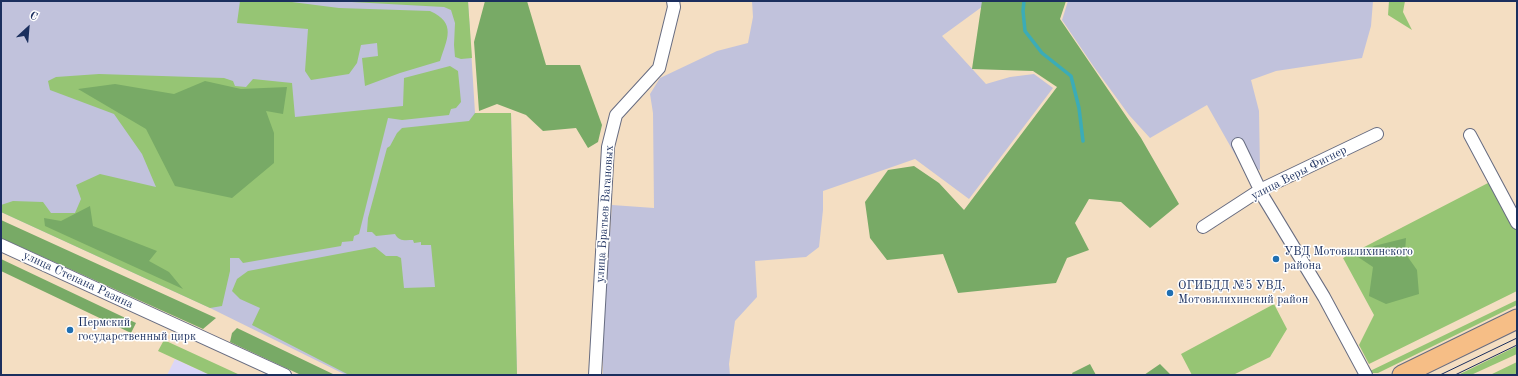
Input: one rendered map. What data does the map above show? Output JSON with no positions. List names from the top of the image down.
{
  "streets": {
    "street": ["улица Веры Фигнер", "улица Братьев Вагановых", "улица Степана Разина"]
  },
  "places": ["УВД Мотовилихинского района", "ОГИБДД №5 УВД, Мотовилихинский район", "Пермский государственный цирк"],
  "north": "top right"
}
